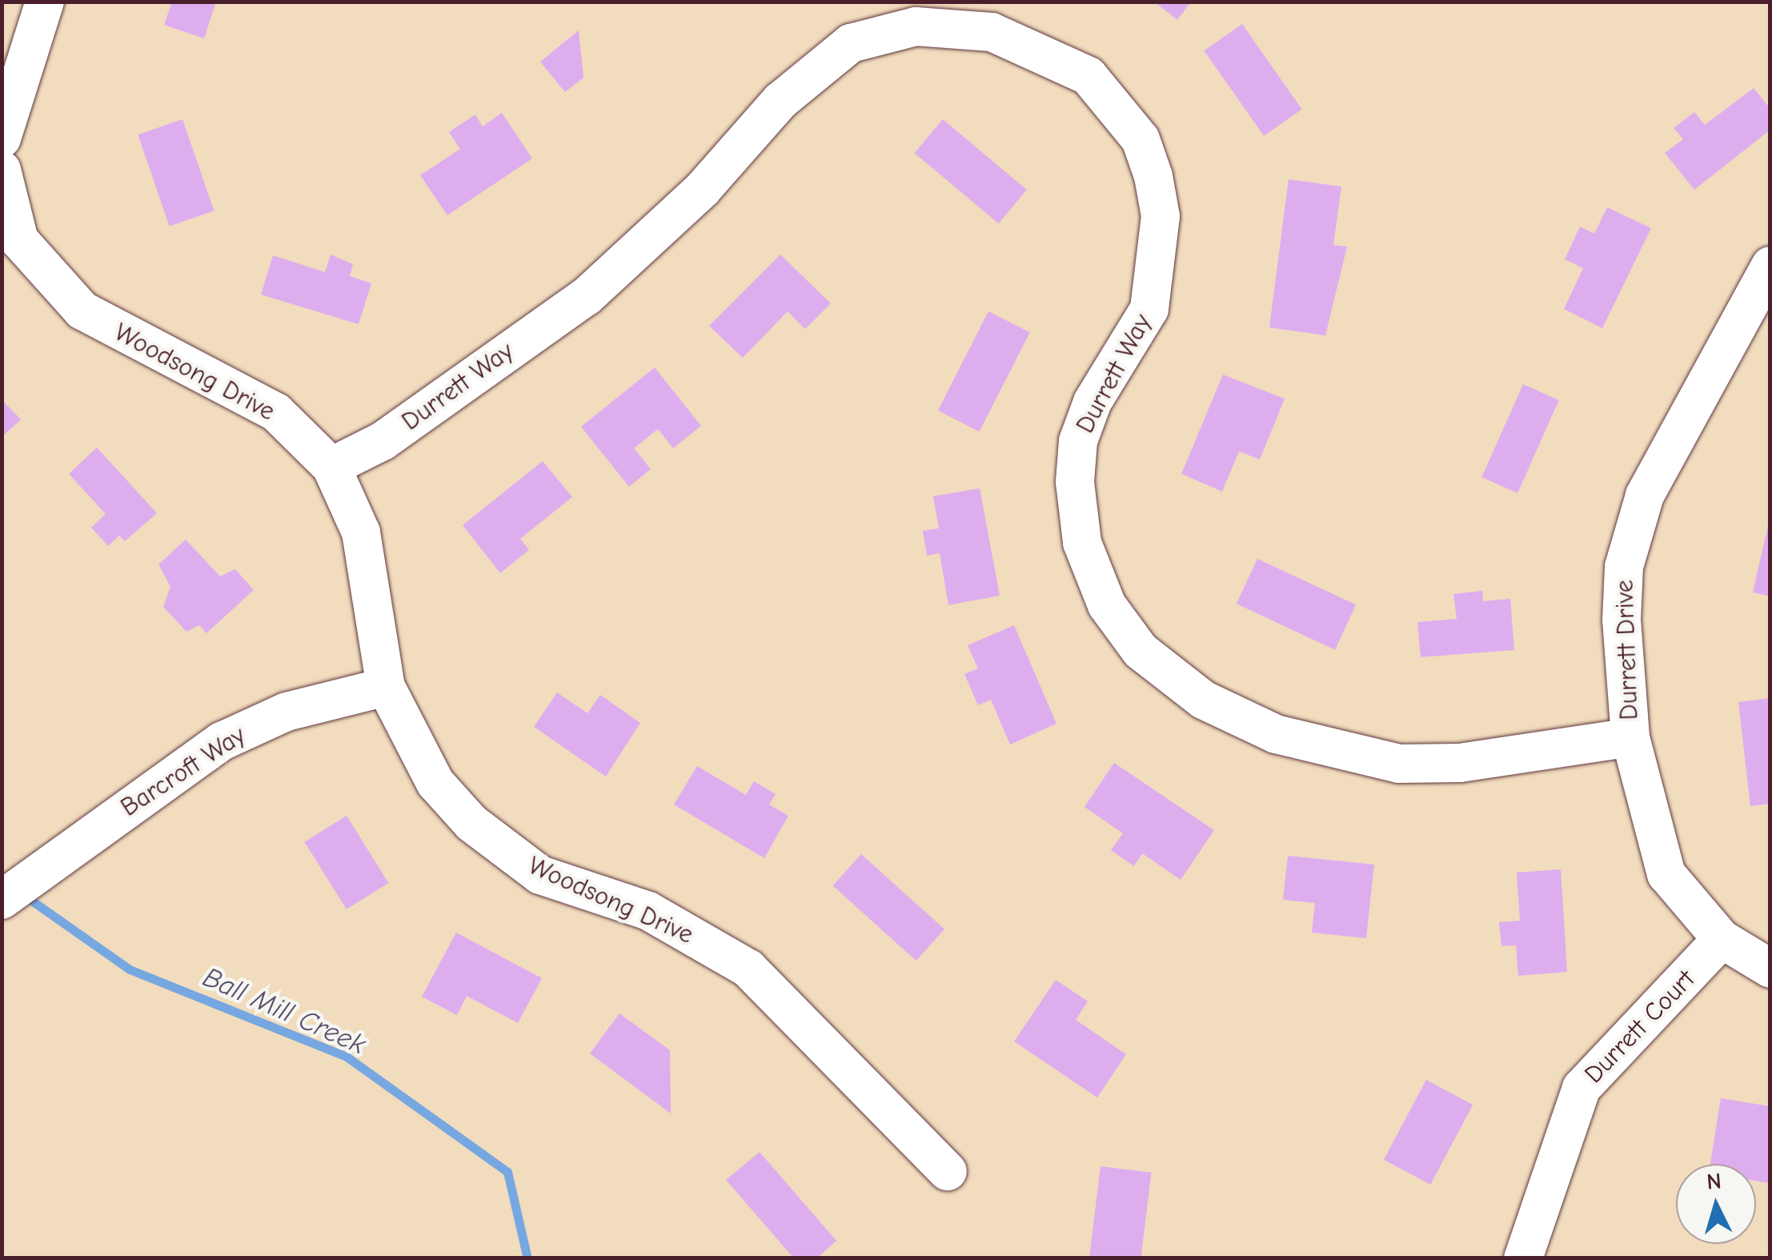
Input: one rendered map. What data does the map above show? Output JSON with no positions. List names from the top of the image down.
{
  "streets": {
    "street": [
      "Woodsong Drive",
      "Durrett Way",
      "Durrett Drive",
      "Barcroft Way",
      "Durrett Court"
    ]
  },
  "crossings": [
    ["Woodsong Drive", "Durrett Way"],
    ["Woodsong Drive", "Barcroft Way"],
    ["Durrett Way", "Durrett Drive"],
    ["Durrett Drive", "Durrett Court"]
  ],
  "water": ["Ball Mill Creek"],
  "north": "top"
}
